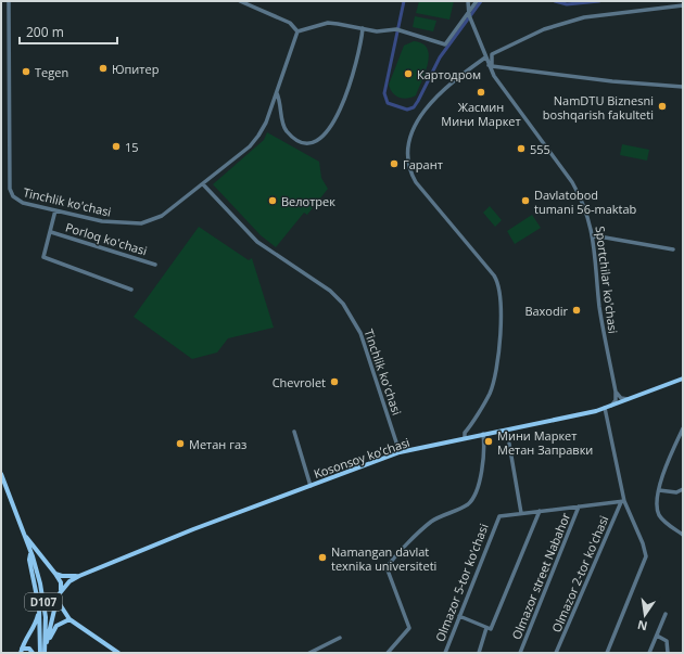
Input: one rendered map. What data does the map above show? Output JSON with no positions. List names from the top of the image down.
{
  "streets": {
    "main road": ["Kosonsoy ko’chasi", "D107"],
    "street": [
      "Tinchlik ko'chasi",
      "Porloq koʻchasi",
      "Sportchilar ko'chasi",
      "Olmazor 2-tor ko'chasi",
      "Olmazor street Nabahor",
      "Olmazor 5-tor ko'chasi"
    ]
  },
  "crossings": [
    ["Tinchlik ko'chasi", "Porloq koʻchasi"],
    ["Tinchlik ko'chasi", "Kosonsoy ko’chasi"],
    ["Olmazor 2-tor ko'chasi", "Olmazor 5-tor ko'chasi"],
    ["Olmazor street Nabahor", "Olmazor 5-tor ko'chasi"]
  ],
  "places": [
    "Юпитер",
    "Tegen",
    "Картодром",
    "Жасмин Мини Маркет",
    "NamDTU Biznesni boshqarish fakulteti",
    "15",
    "555",
    "Гарант",
    "Велотрек",
    "Davlatobod tumani 56-maktab",
    "Baxodir",
    "Chevrolet",
    "Мини Маркет Метан Заправки",
    "Метан газ",
    "Namangan davlat texnika universiteti"
  ],
  "scale_bar": "200 m",
  "north": "bottom"
}
